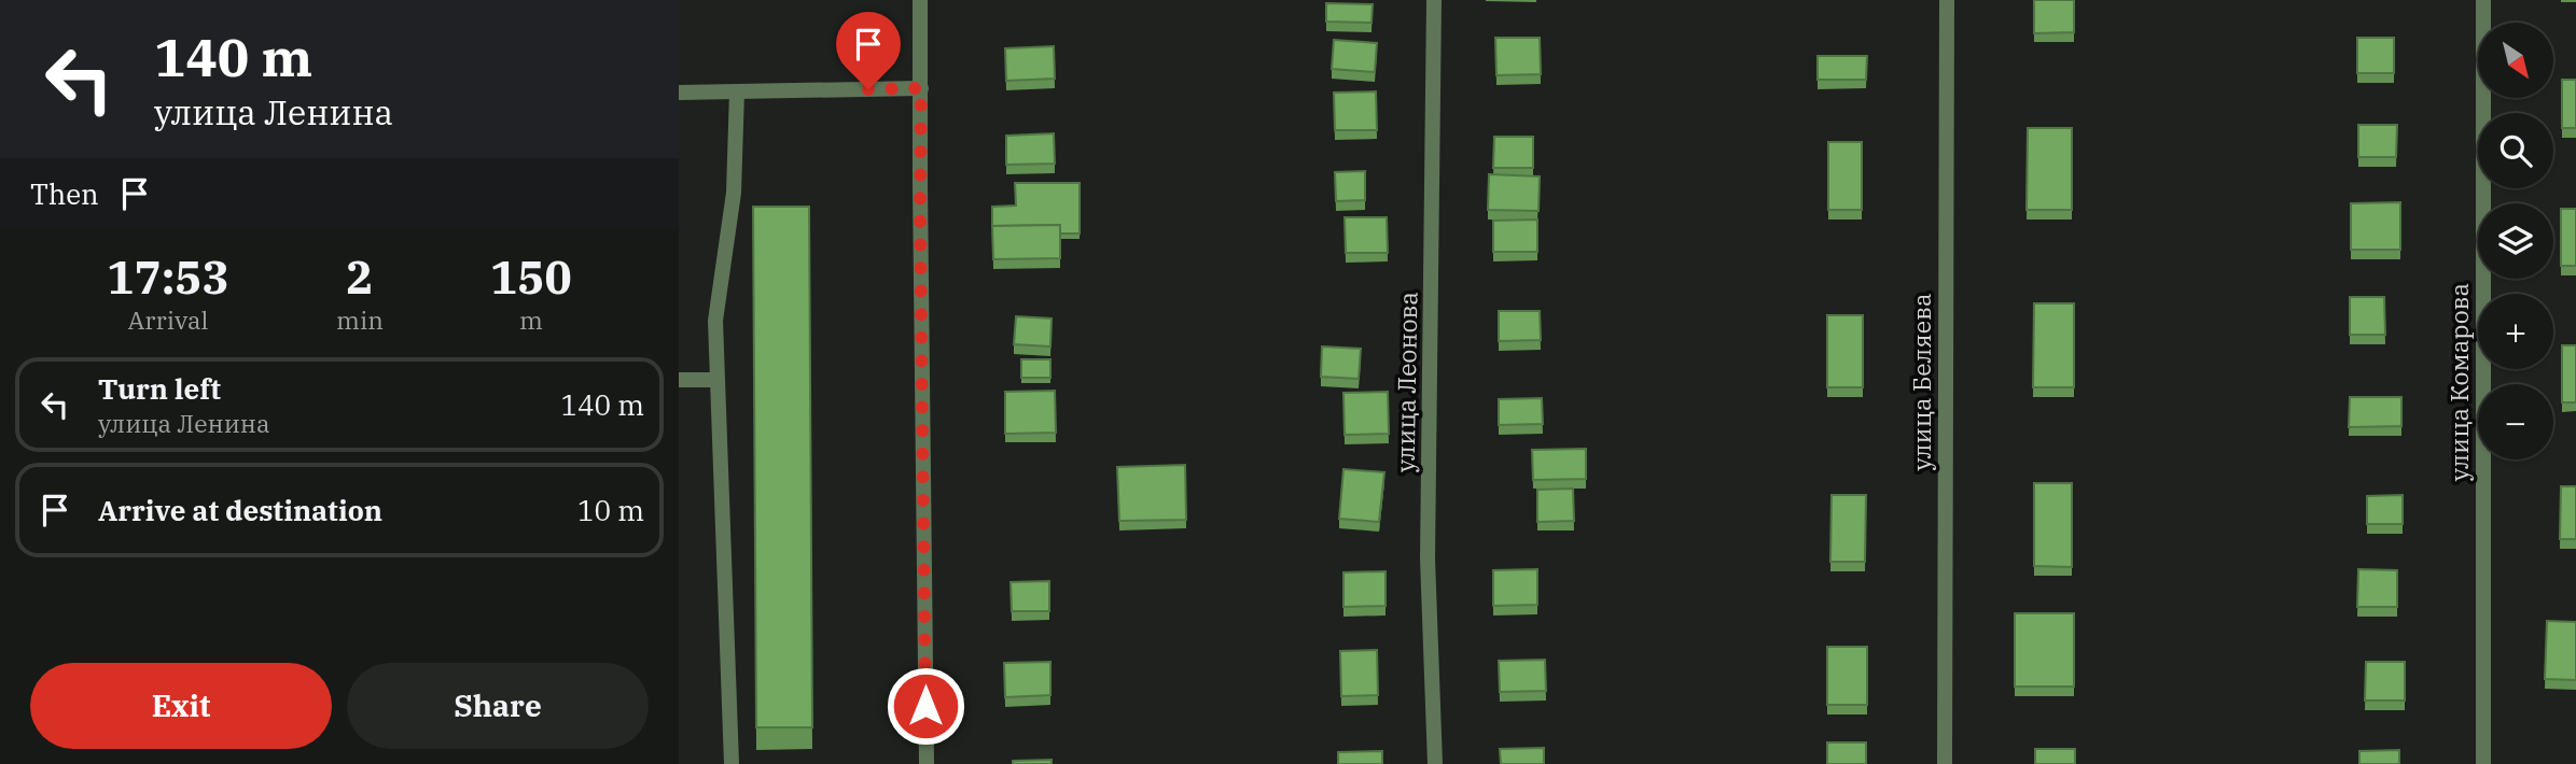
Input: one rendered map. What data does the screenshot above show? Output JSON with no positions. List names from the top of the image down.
{
  "streets": {
    "street": ["улица Леонова", "улица Беляева", "улица Комарова"]
  },
  "north": "bottom right",
  "page": {
    "turn": ["140 m", "улица Ленина"],
    "map_buttons": ["+", "−"],
    "then": "Then",
    "eta": [
      "17:53",
      "Arrival",
      "2",
      "min",
      "150",
      "m"
    ],
    "list": [
      {
        "name": "Turn left",
        "note": "улица Ленина",
        "value": "140 m"
      },
      {
        "name": "Arrive at destination",
        "value": "10 m"
      }
    ],
    "buttons": ["Exit", "Share"]
  }
}
